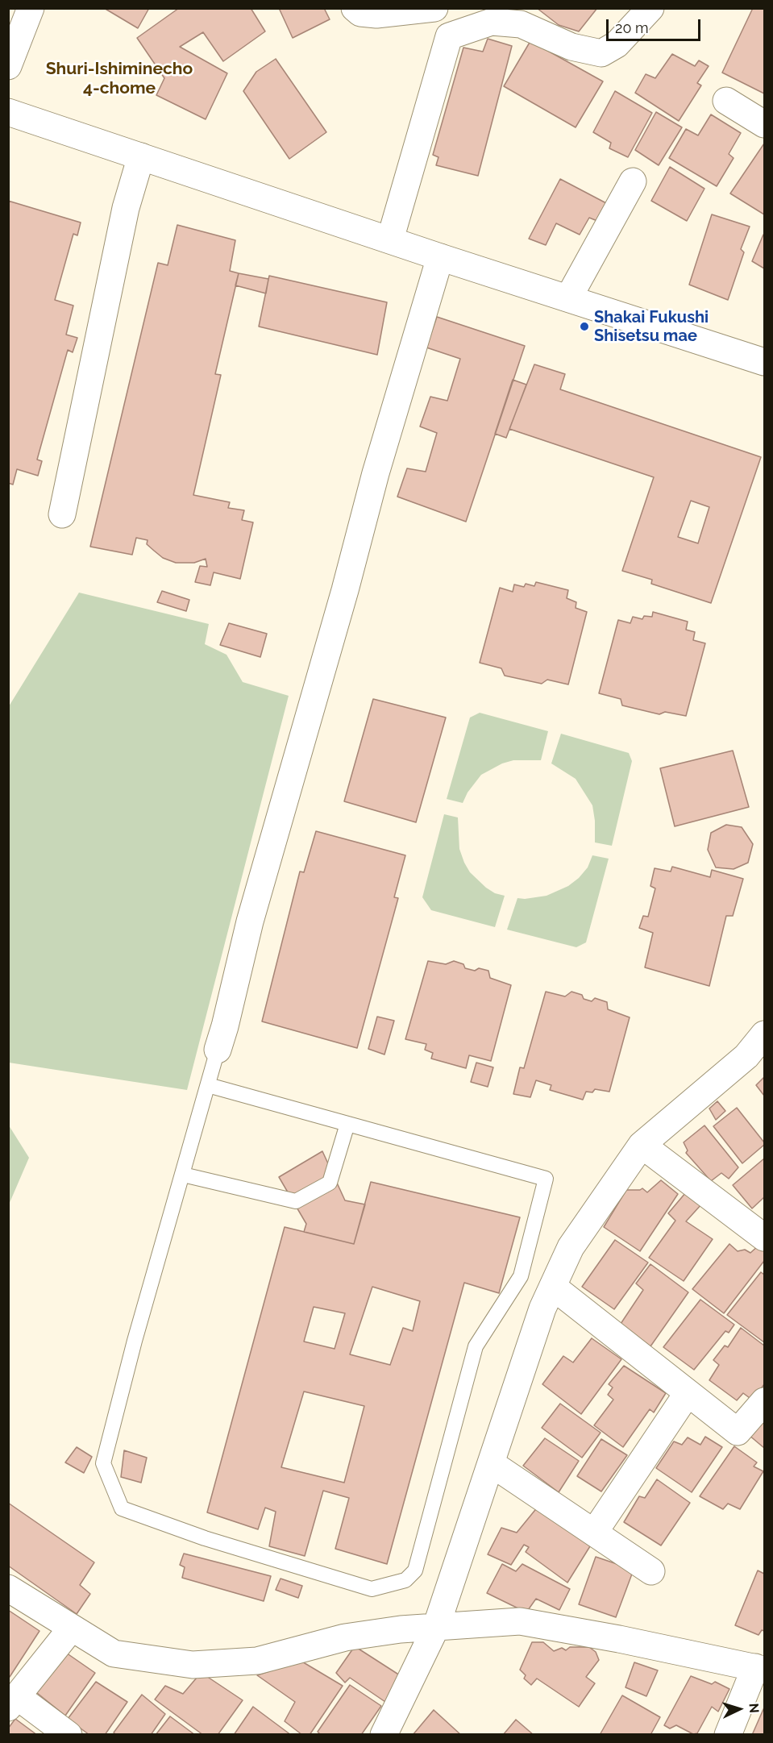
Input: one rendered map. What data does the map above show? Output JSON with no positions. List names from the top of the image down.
{
  "districts": ["Shuri-Ishiminecho 4-chome"],
  "places": ["Shakai Fukushi Shisetsu mae"],
  "scale_bar": "20 m",
  "north": "right"
}
